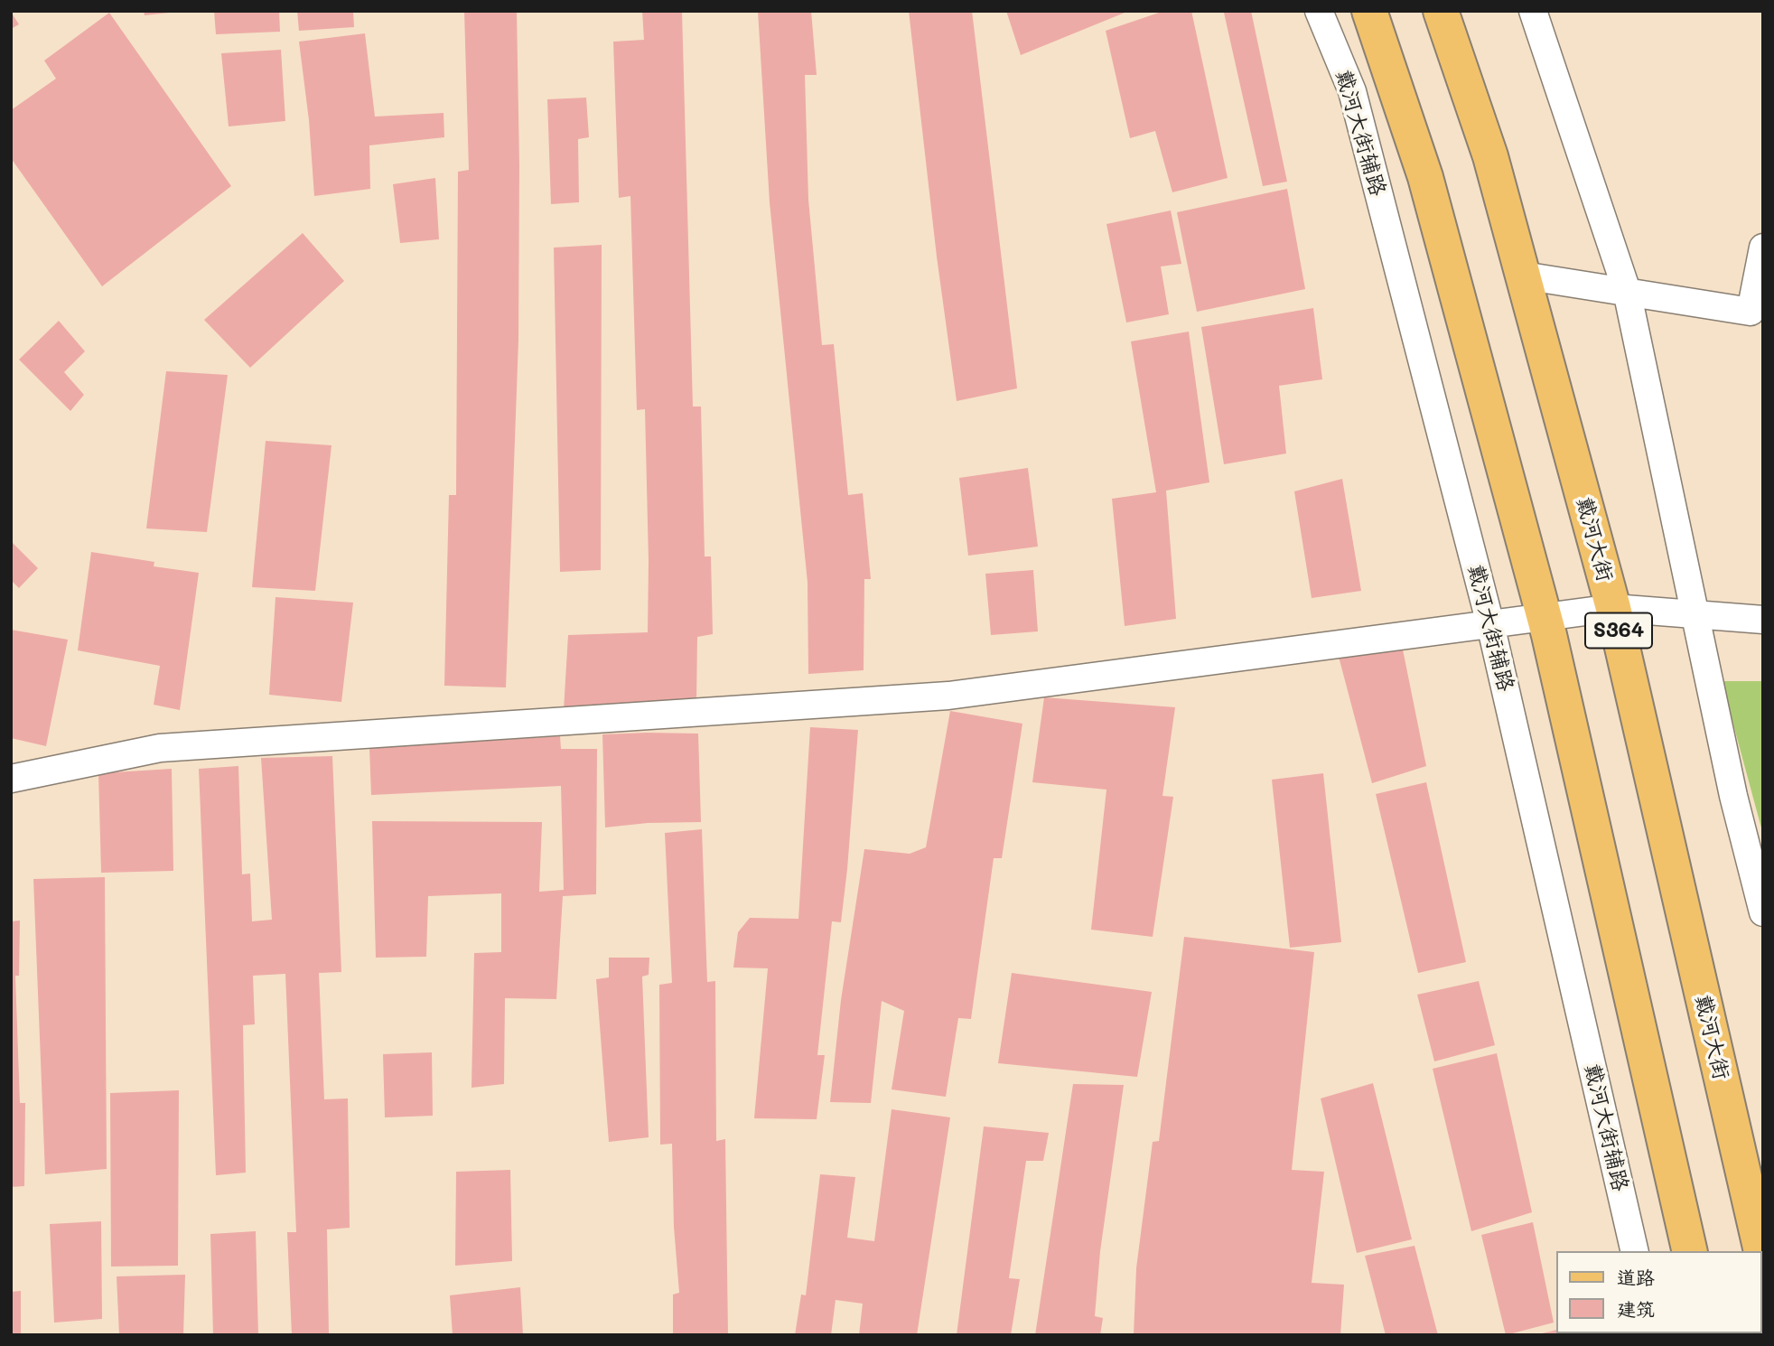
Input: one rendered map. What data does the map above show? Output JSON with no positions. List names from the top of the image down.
{
  "streets": {
    "main road": ["戴河大街", "S364"],
    "street": ["戴河大街辅路"]
  },
  "legend": ["道路", "建筑"]
}
